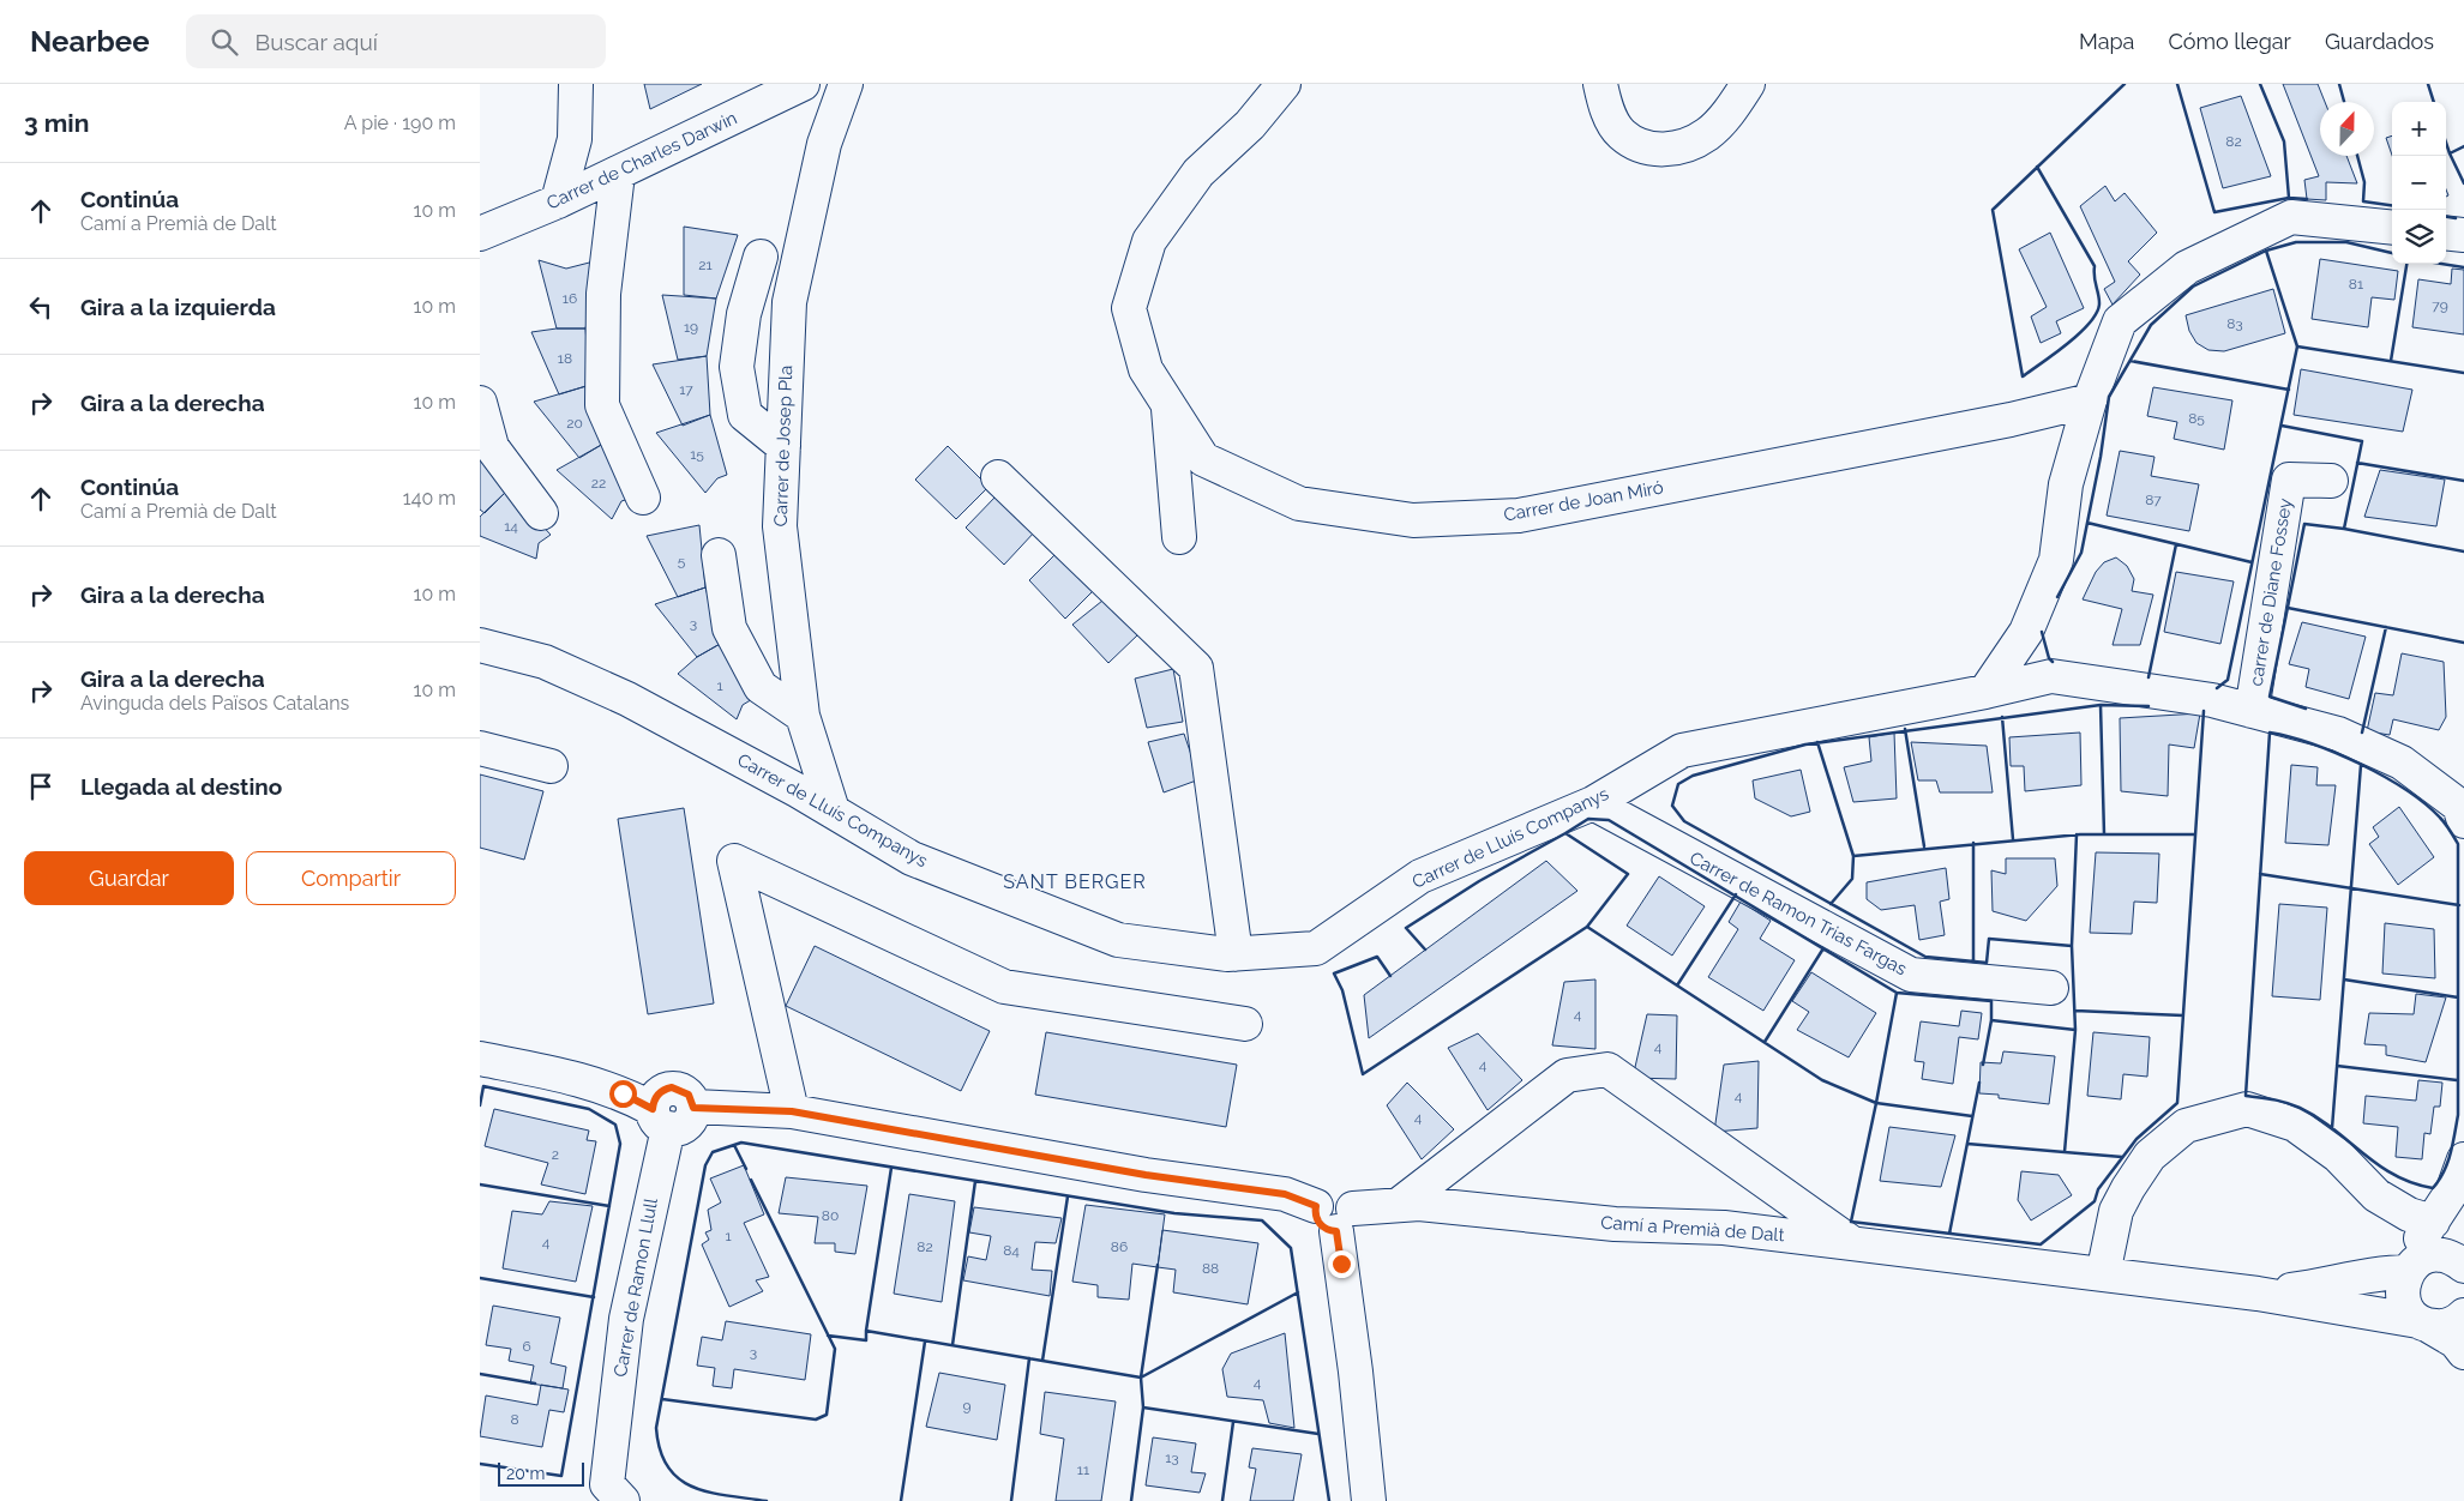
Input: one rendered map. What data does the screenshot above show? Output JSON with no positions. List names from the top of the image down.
{
  "streets": {
    "street": [
      "Carrer de Charles Darwin",
      "Carrer de Josep Pla",
      "Carrer de Joan Miró",
      "carrer de Diane Fossey",
      "Carrer de Lluís Companys",
      "Carrer de Ramon Trias Fargas",
      "Camí a Premià de Dalt",
      "Carrer de Ramon Llull"
    ]
  },
  "crossings": [
    ["Carrer de Josep Pla", "Carrer de Lluís Companys"],
    ["carrer de Diane Fossey", "Carrer de Lluís Companys"],
    ["Carrer de Lluís Companys", "Carrer de Ramon Trias Fargas"]
  ],
  "districts": ["SANT BERGER"],
  "house_numbers": [
    "82",
    "21",
    "81",
    "16",
    "79",
    "83",
    "19",
    "18",
    "17",
    "85",
    "20",
    "15",
    "22",
    "87",
    "14",
    "5",
    "3",
    "1",
    "4",
    "4",
    "4",
    "4",
    "4",
    "2",
    "80",
    "1",
    "4",
    "82",
    "86",
    "84",
    "88",
    "6",
    "3",
    "4",
    "9",
    "8",
    "13",
    "11"
  ],
  "scale_bar": "20 m",
  "north": "top",
  "page": {
    "header": "Nearbee",
    "search": "Buscar aquí",
    "nav": ["Mapa", "Cómo llegar", "Guardados"],
    "heading": ["3 min", "A pie · 190 m"],
    "map_buttons": ["+", "−"],
    "list": [
      ["Continúa", "Camí a Premià de Dalt", "10 m"],
      ["Gira a la izquierda", "10 m"],
      ["Gira a la derecha", "10 m"],
      ["Continúa", "Camí a Premià de Dalt", "140 m"],
      ["Gira a la derecha", "10 m"],
      ["Gira a la derecha", "Avinguda dels Països Catalans", "10 m"],
      "Llegada al destino"
    ],
    "buttons": ["Guardar", "Compartir"],
    "scale": "20 m"
  }
}
